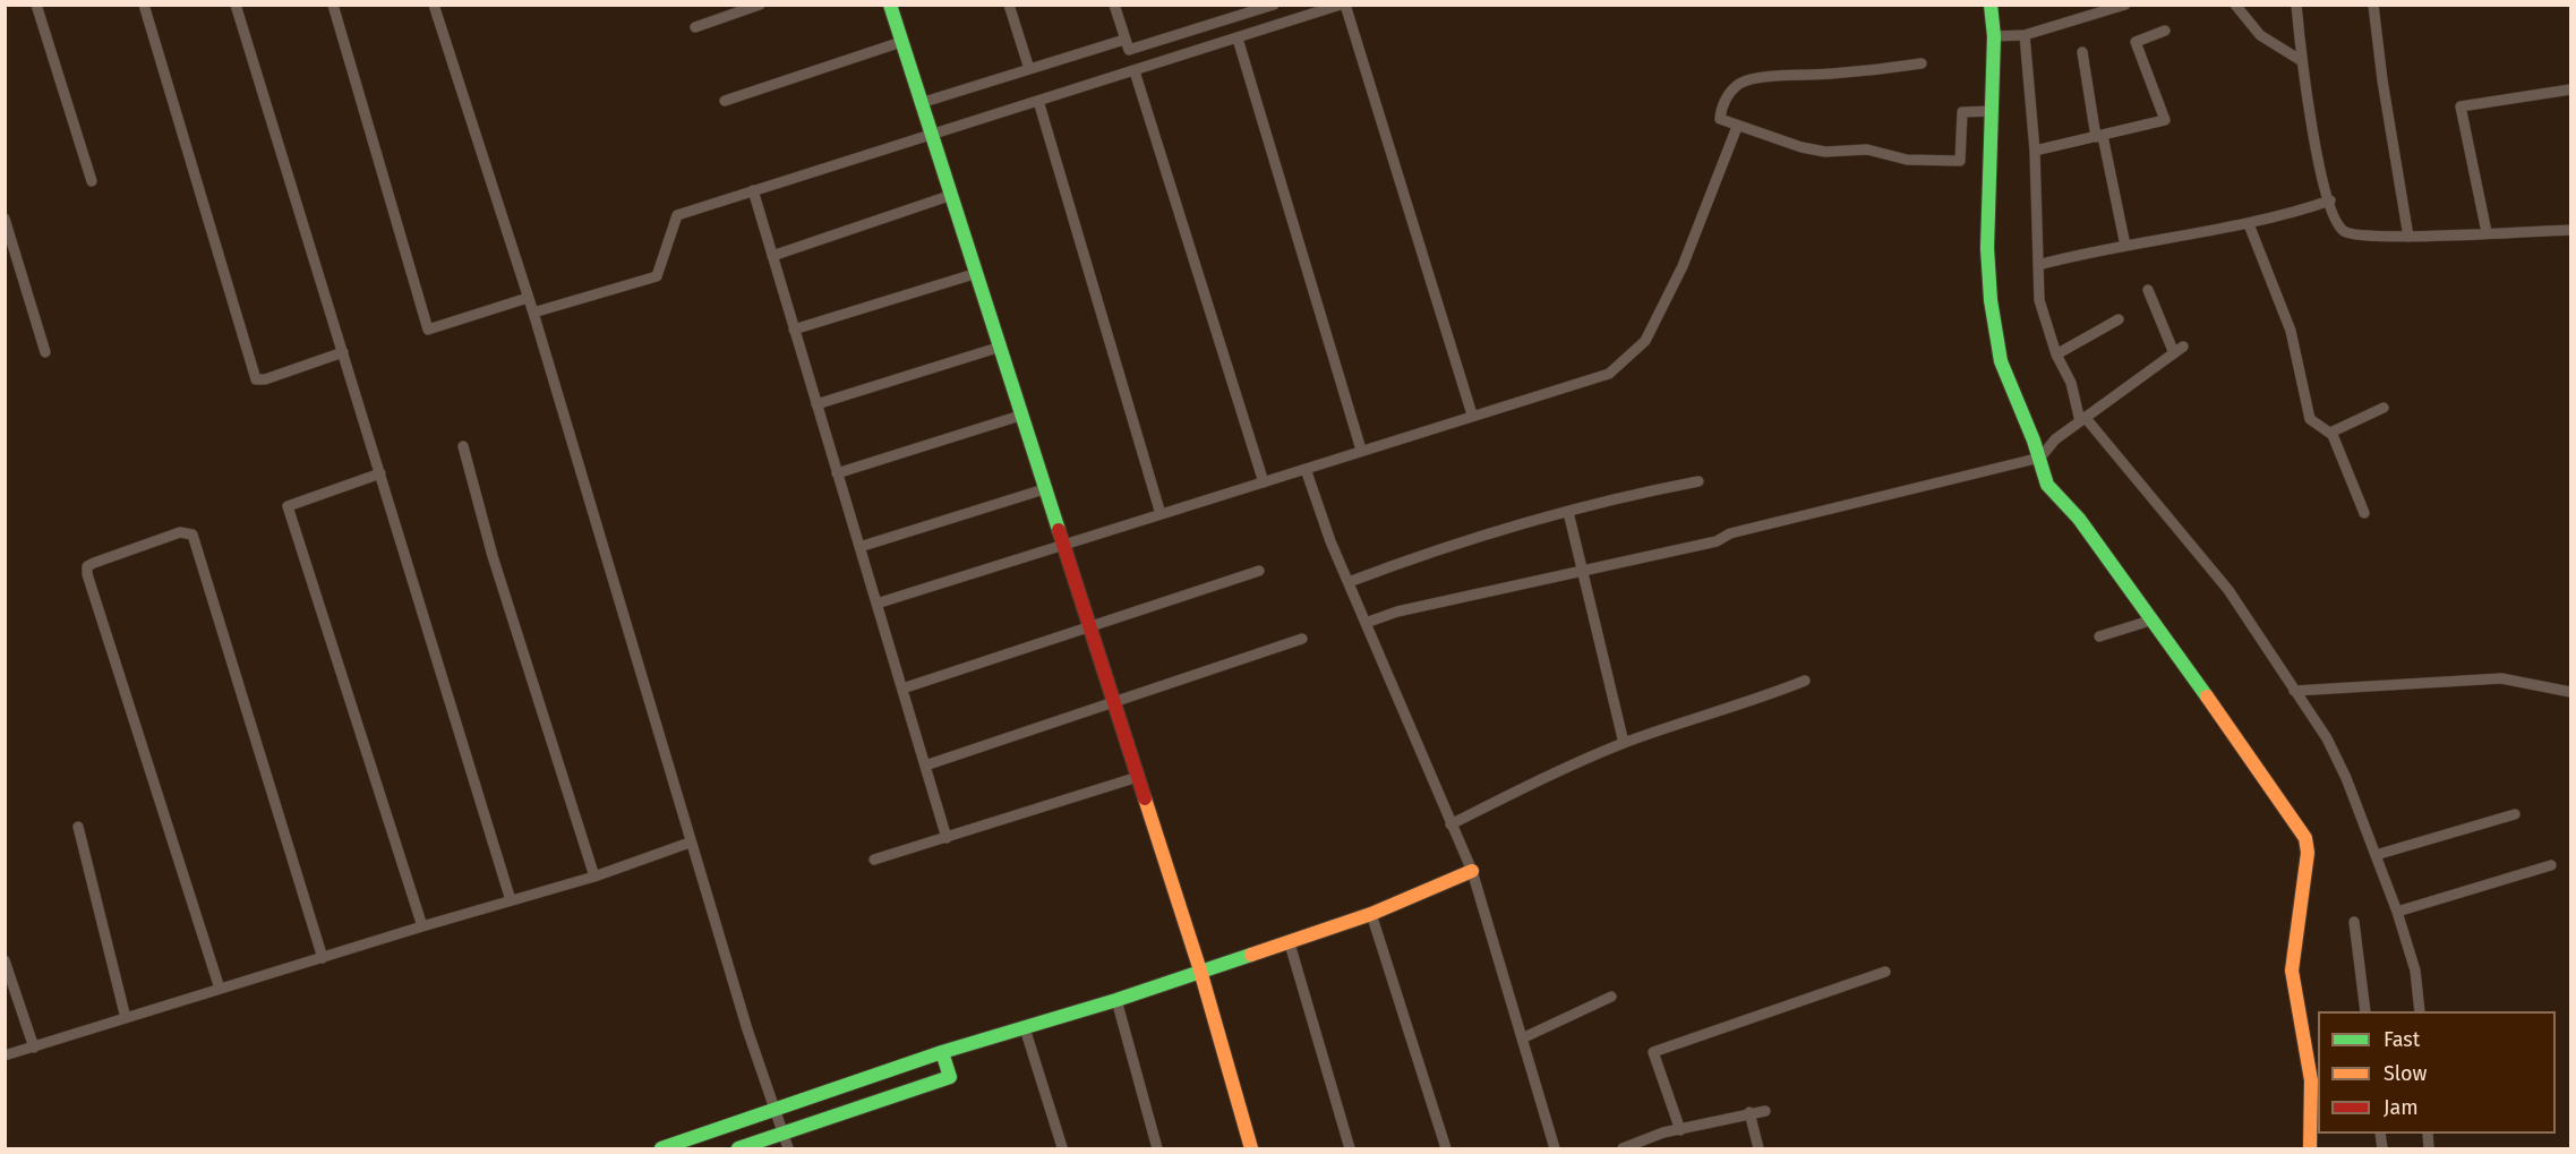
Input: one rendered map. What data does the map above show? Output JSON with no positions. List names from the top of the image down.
{
  "legend": ["Fast", "Slow", "Jam"]
}
